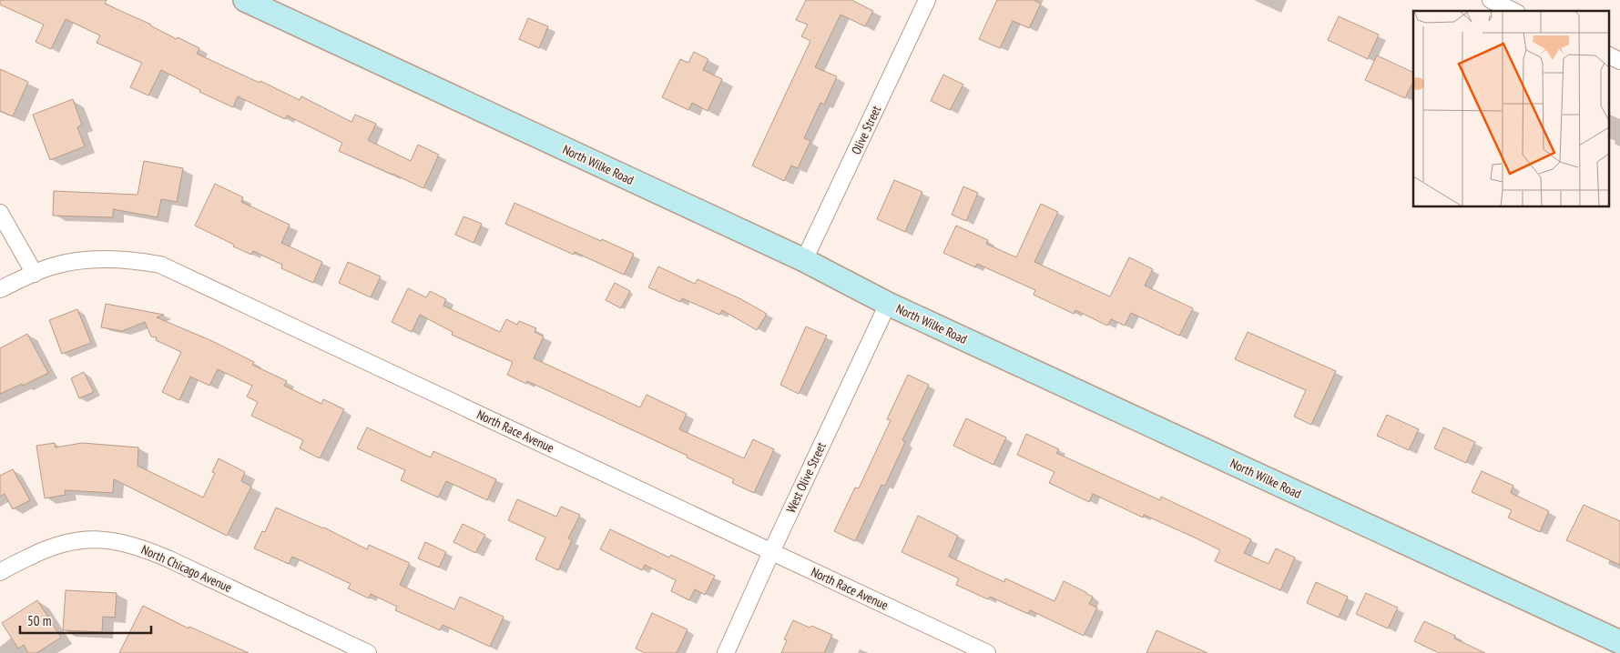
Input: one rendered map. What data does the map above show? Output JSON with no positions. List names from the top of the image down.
{
  "streets": {
    "street": [
      "Olive Street",
      "North Wilke Road",
      "North Race Avenue",
      "West Olive Street",
      "North Chicago Avenue"
    ]
  },
  "crossings": [
    ["Olive Street", "North Wilke Road"],
    ["North Wilke Road", "West Olive Street"],
    ["North Race Avenue", "West Olive Street"]
  ],
  "scale_bar": "50 m"
}
